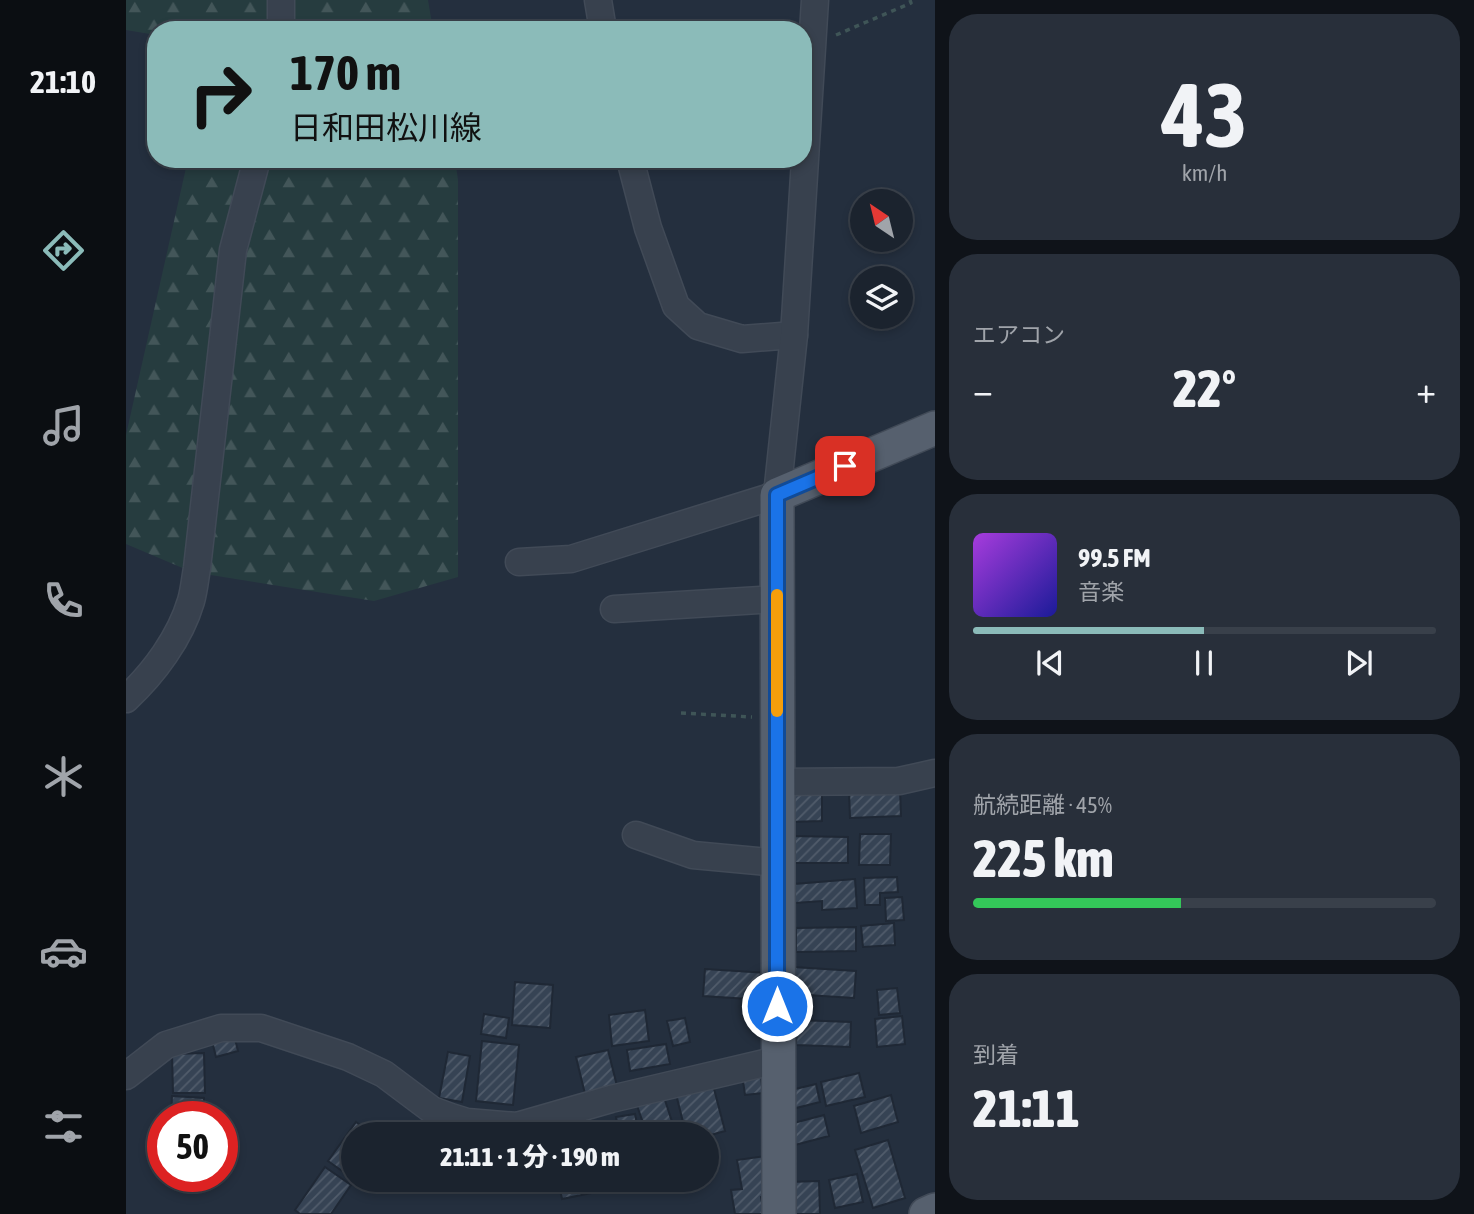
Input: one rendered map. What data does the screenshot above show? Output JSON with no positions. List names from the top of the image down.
{
  "north": "top left",
  "page": {
    "tabs": "21:10",
    "tile": [
      ["43", "km/h"],
      "エアコン",
      ["航続距離 · 45%", "225 km"],
      ["到着", "21:11"]
    ],
    "turn": ["170 m", "日和田松川線"],
    "heat": ["−", "22°", "+"],
    "song": ["99.5 FM", "音楽"],
    "limit": "50",
    "trip": "21:11 · 1 分 · 190 m"
  }
}
